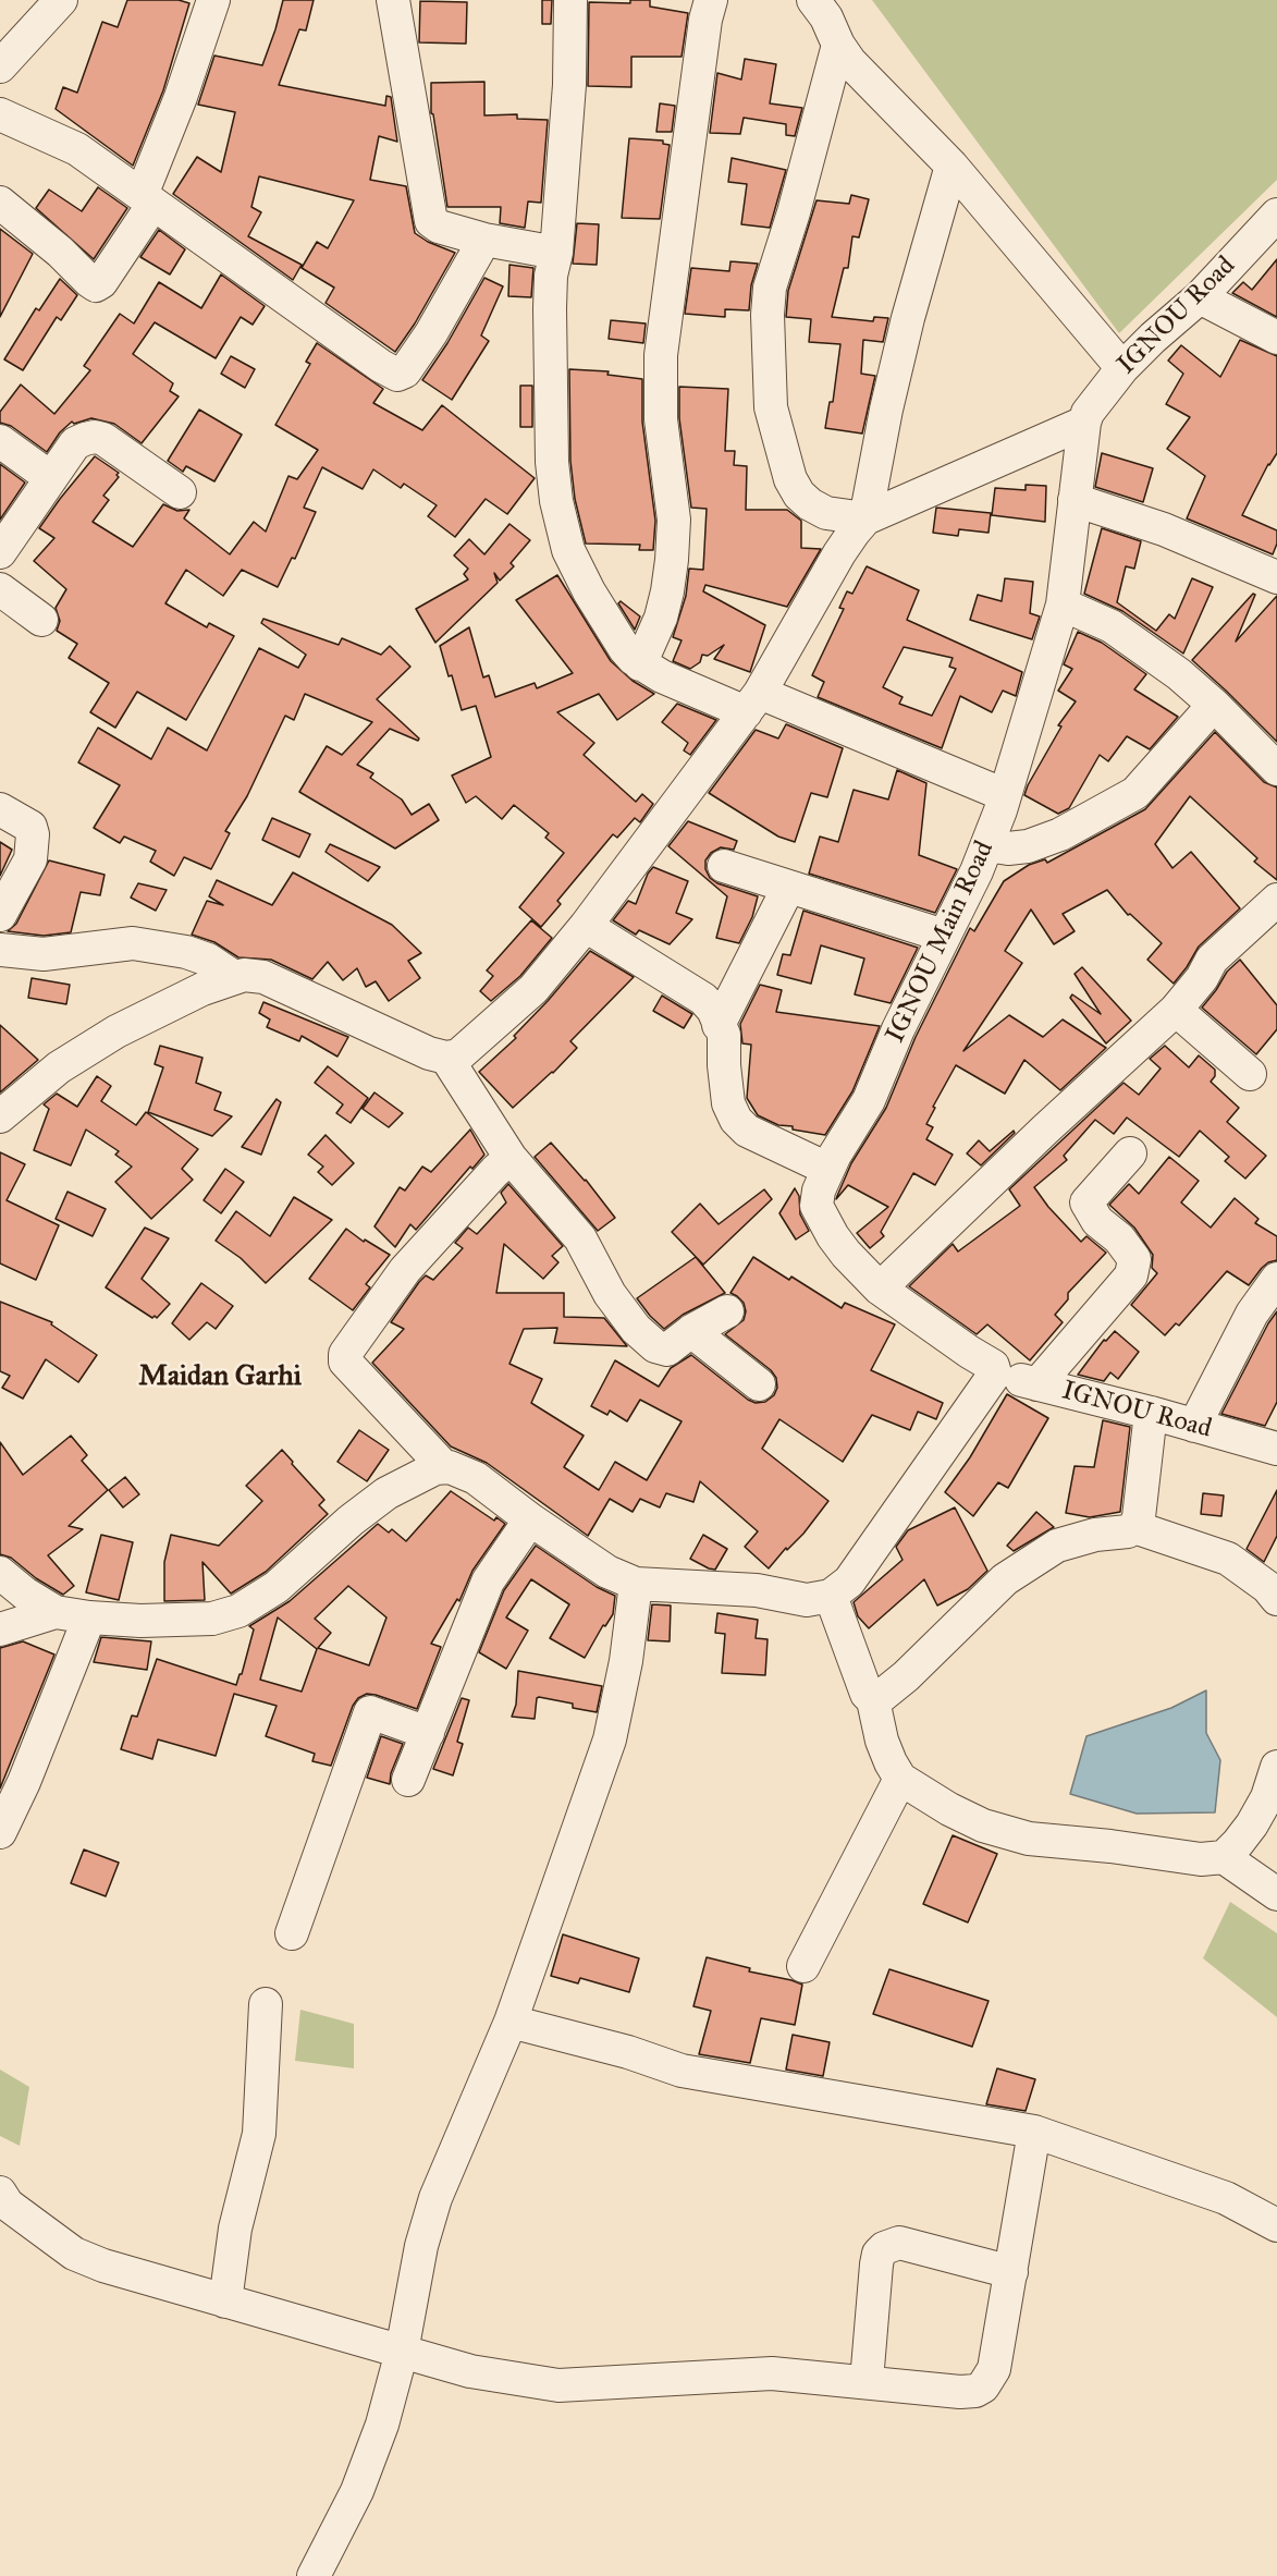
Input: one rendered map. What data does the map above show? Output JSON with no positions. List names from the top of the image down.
{
  "streets": {
    "street": ["IGNOU Road", "IGNOU Main Road"]
  },
  "crossings": [
    ["IGNOU Road", "IGNOU Main Road"]
  ],
  "districts": ["Maidan Garhi"]
}
